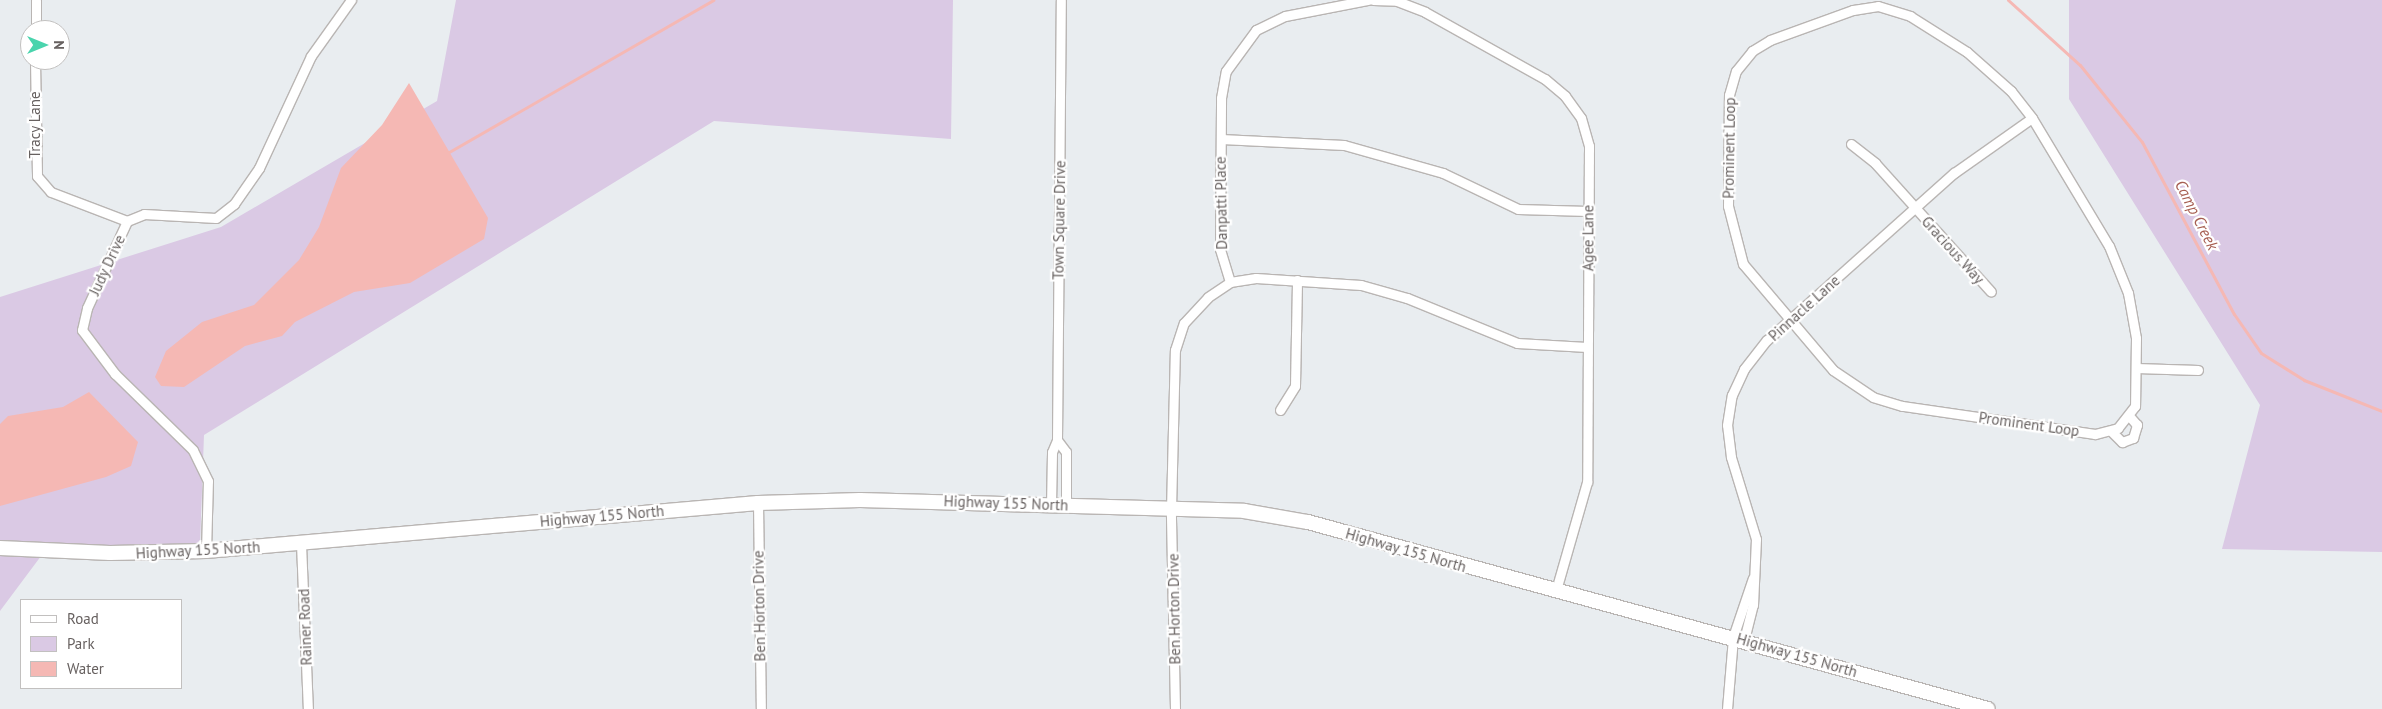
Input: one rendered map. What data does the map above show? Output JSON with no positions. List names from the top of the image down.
{
  "streets": {
    "main road": ["Highway 155 North"],
    "street": [
      "Tracy Lane",
      "Prominent Loop",
      "Danpatti Place",
      "Town Square Drive",
      "Agee Lane",
      "Gracious Way",
      "Judy Drive",
      "Pinnacle Lane",
      "Ben Horton Drive",
      "Rainer Road"
    ]
  },
  "crossings": [
    ["Tracy Lane", "Judy Drive"],
    ["Prominent Loop", "Pinnacle Lane"],
    ["Town Square Drive", "Highway 155 North"],
    ["Agee Lane", "Highway 155 North"],
    ["Gracious Way", "Pinnacle Lane"],
    ["Judy Drive", "Highway 155 North"],
    ["Pinnacle Lane", "Highway 155 North"],
    ["Highway 155 North", "Ben Horton Drive"],
    ["Highway 155 North", "Rainer Road"]
  ],
  "water": ["Camp Creek"],
  "legend": ["Road", "Park", "Water"],
  "north": "right"
}
